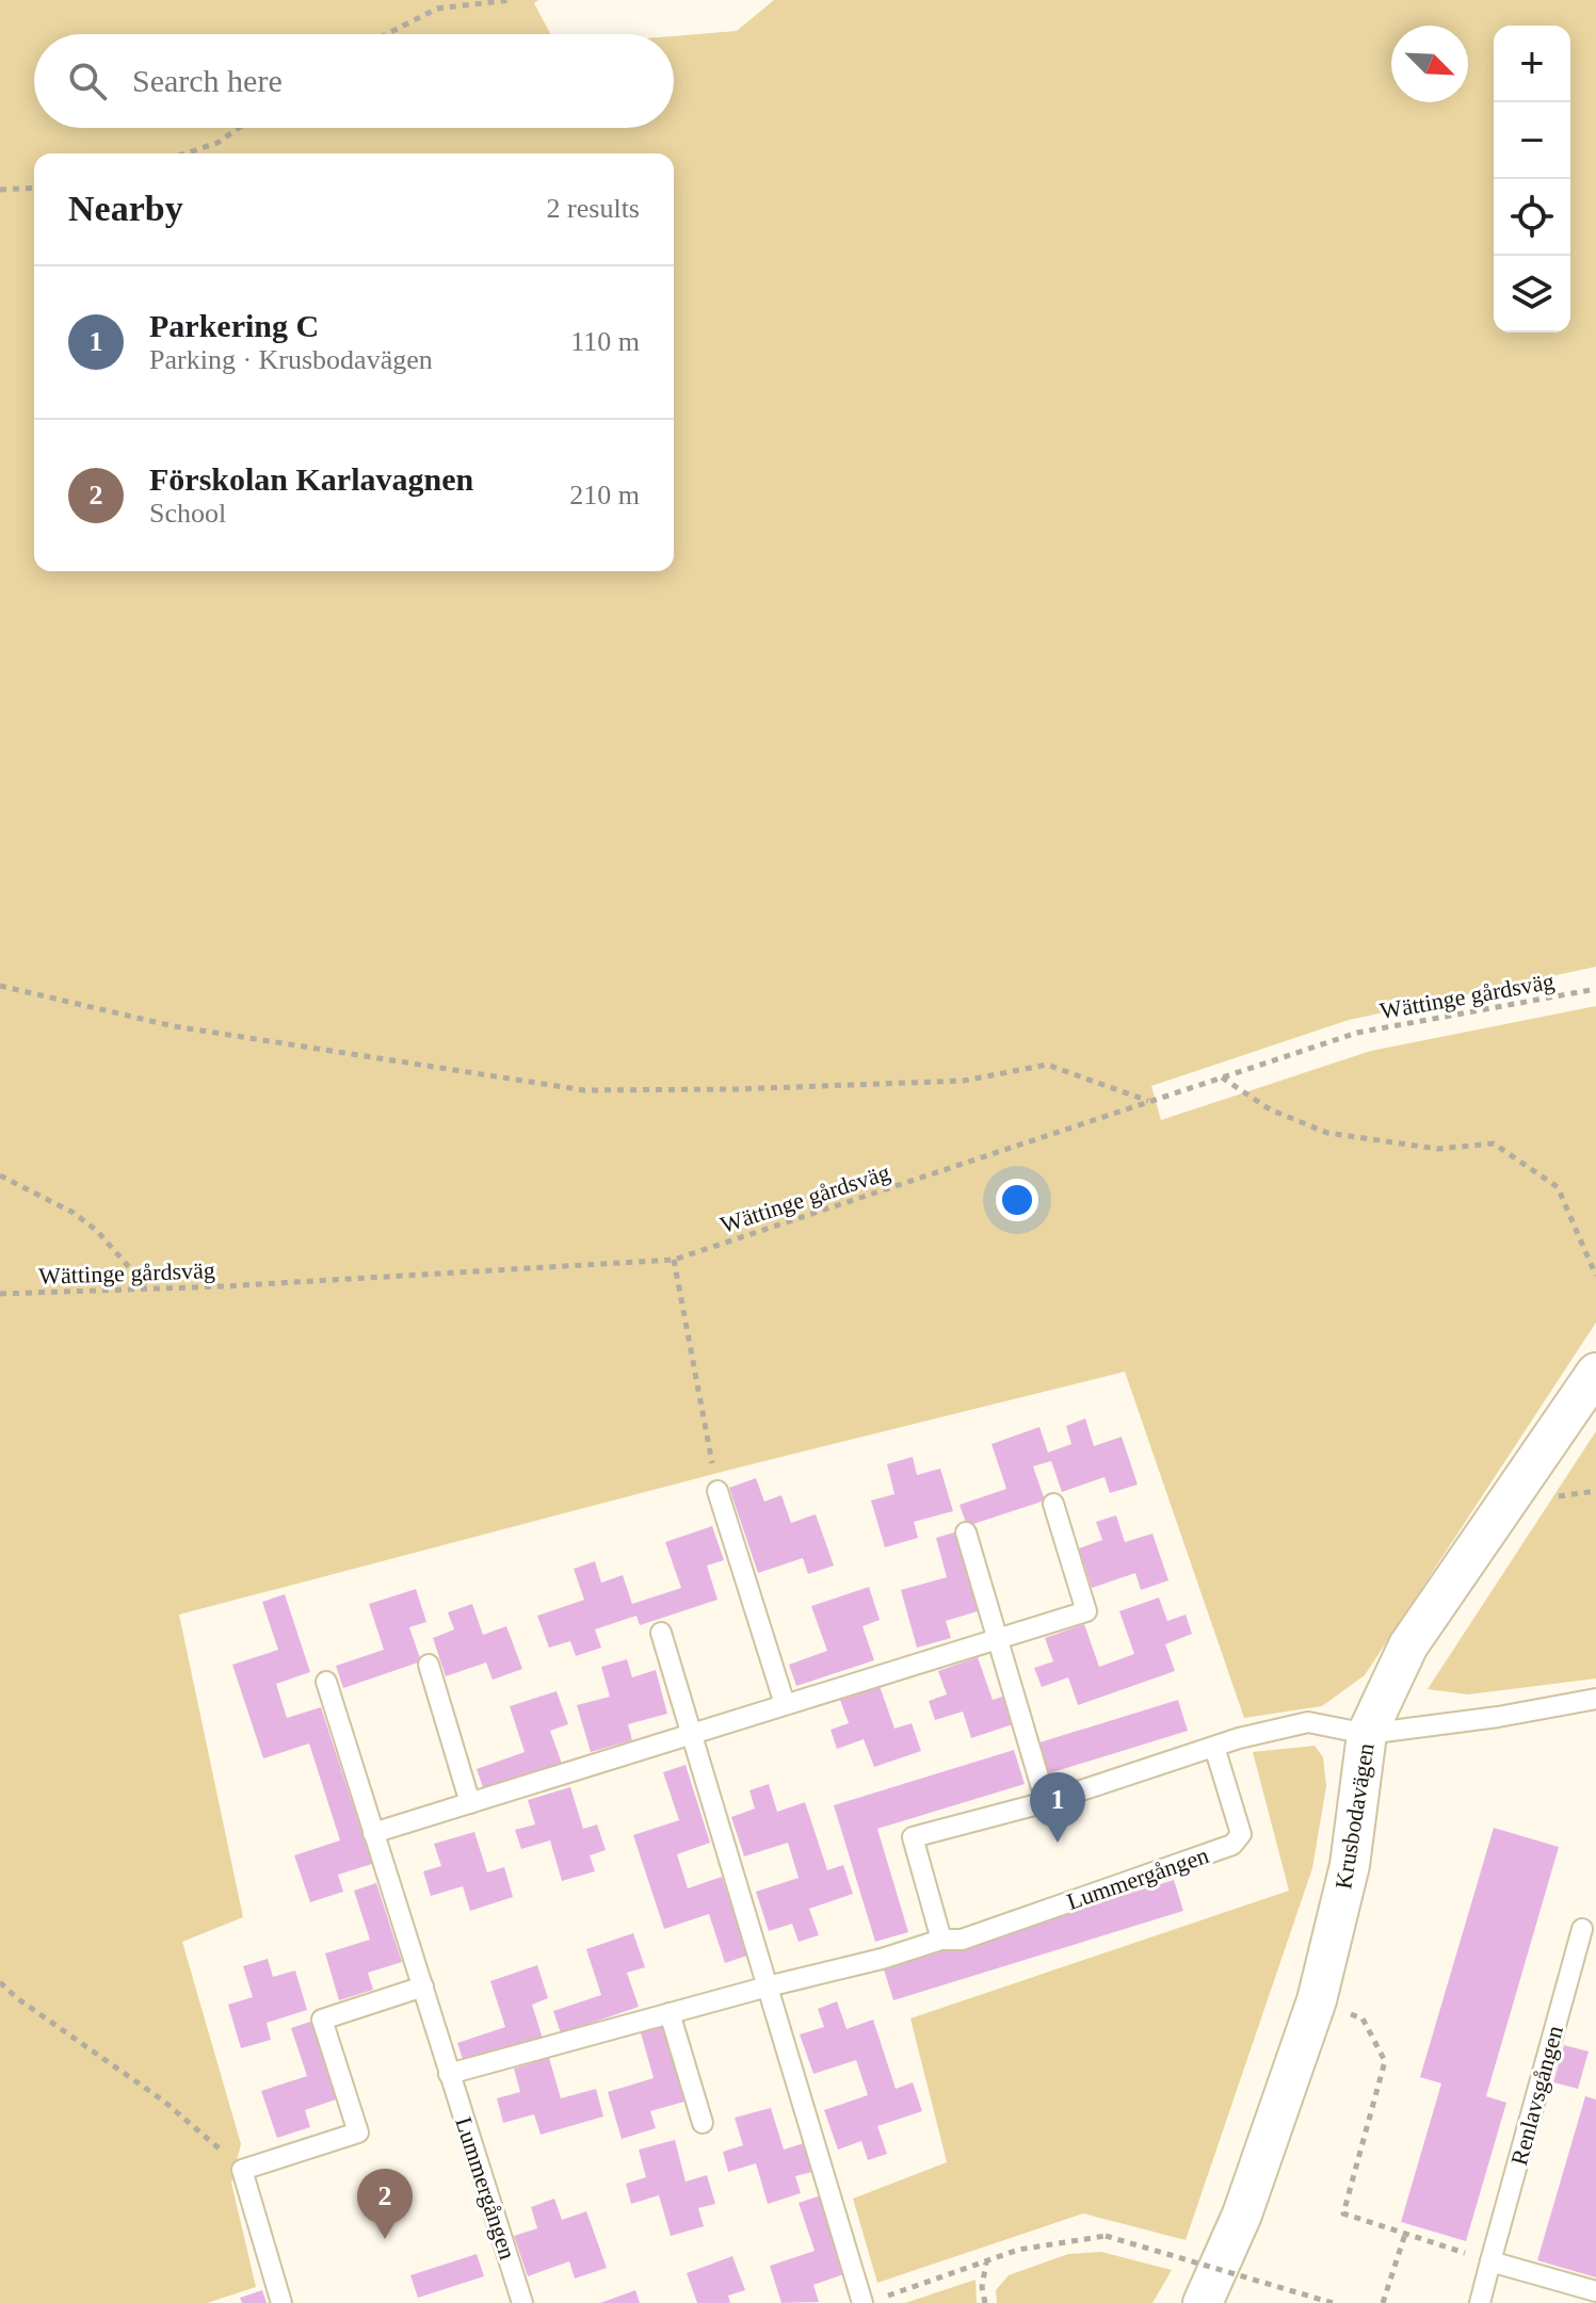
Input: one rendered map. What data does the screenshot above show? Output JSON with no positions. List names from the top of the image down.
{
  "streets": {
    "street": ["Krusbodavägen"],
    "lane": ["Lummergången", "Renlavsgången"],
    "path": ["Wättinge gårdsväg"]
  },
  "north": "bottom right",
  "page": {
    "map_buttons": ["+", "−"],
    "search": "Search here",
    "heading": ["Nearby", "2 results"],
    "list": [
      {
        "mark": "1",
        "name": "Parkering C",
        "note": "Parking · Krusbodavägen",
        "value": "110 m"
      },
      {
        "mark": "2",
        "name": "Förskolan Karlavagnen",
        "note": "School",
        "value": "210 m"
      }
    ],
    "pins": ["1", "2"]
  }
}
